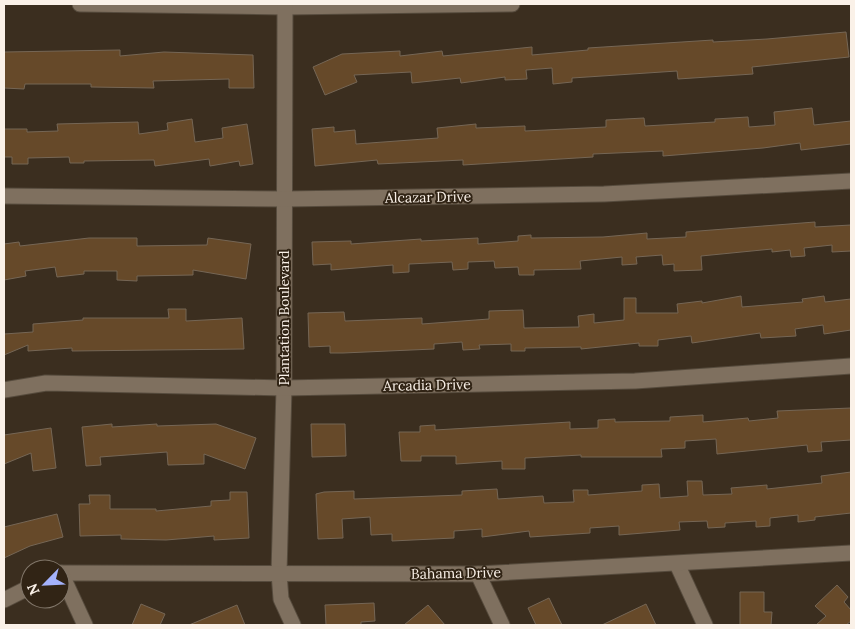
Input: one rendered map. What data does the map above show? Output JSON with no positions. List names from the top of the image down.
{
  "streets": {
    "street": [
      "Alcazar Drive",
      "Plantation Boulevard",
      "Arcadia Drive",
      "Bahama Drive"
    ]
  },
  "crossings": [
    ["Alcazar Drive", "Plantation Boulevard"],
    ["Plantation Boulevard", "Arcadia Drive"],
    ["Plantation Boulevard", "Bahama Drive"]
  ],
  "north": "bottom left"
}
